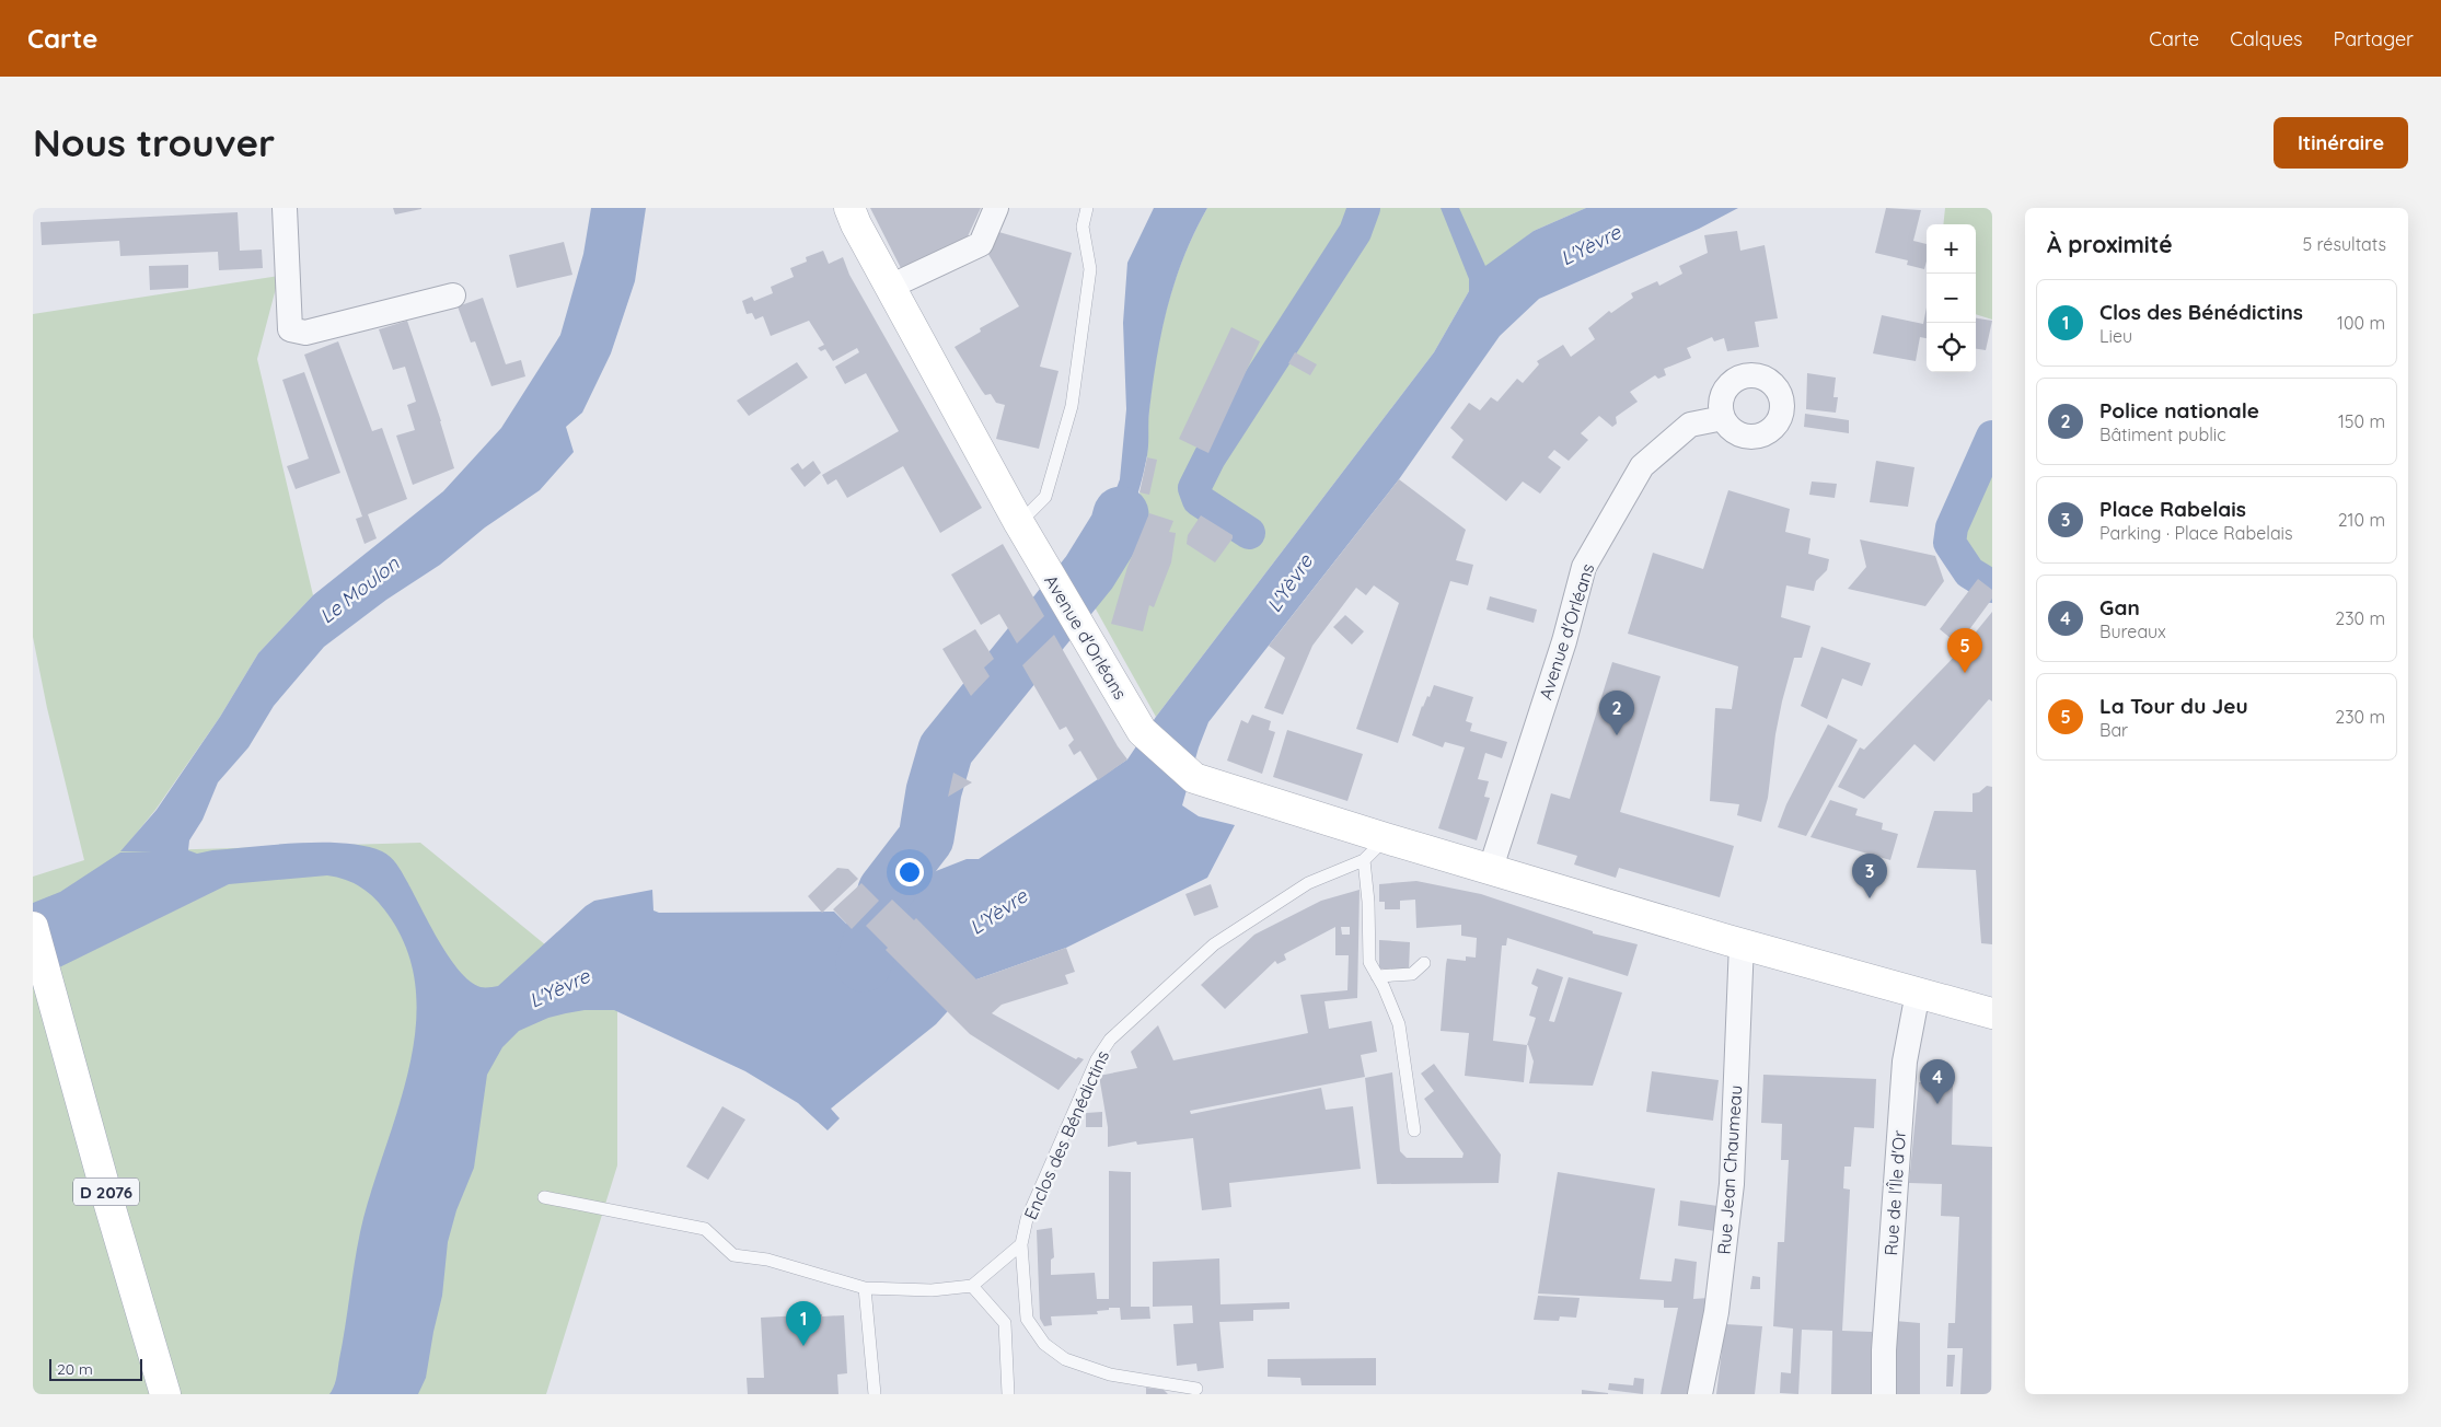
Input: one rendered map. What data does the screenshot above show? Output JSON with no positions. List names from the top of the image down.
{
  "streets": {
    "main road": ["Avenue d'Orléans", "D 2076"],
    "street": ["Rue Jean Chaumeau", "Rue de l'Île d'Or"],
    "lane": ["Enclos des Bénédictins"]
  },
  "crossings": [
    ["Avenue d'Orléans", "Enclos des Bénédictins"],
    ["Avenue d'Orléans", "Rue Jean Chaumeau"],
    ["Avenue d'Orléans", "Rue de l'Île d'Or"]
  ],
  "water": ["L'Yèvre", "Le Moulon"],
  "scale_bar": "20 m",
  "page": {
    "header": "Carte",
    "nav": ["Carte", "Calques", "Partager"],
    "buttons": "Itinéraire",
    "title": "Nous trouver",
    "heading": ["À proximité", "5 résultats"],
    "map_buttons": ["+", "−"],
    "list": [
      {
        "mark": "1",
        "name": "Clos des Bénédictins",
        "note": "Lieu",
        "value": "100 m"
      },
      {
        "mark": "2",
        "name": "Police nationale",
        "note": "Bâtiment public",
        "value": "150 m"
      },
      {
        "mark": "3",
        "name": "Place Rabelais",
        "note": "Parking · Place Rabelais",
        "value": "210 m"
      },
      {
        "mark": "4",
        "name": "Gan",
        "note": "Bureaux",
        "value": "230 m"
      },
      {
        "mark": "5",
        "name": "La Tour du Jeu",
        "note": "Bar",
        "value": "230 m"
      }
    ],
    "pins": [
      "5",
      "2",
      "3",
      "4",
      "1"
    ],
    "scale": "20 m"
  }
}
